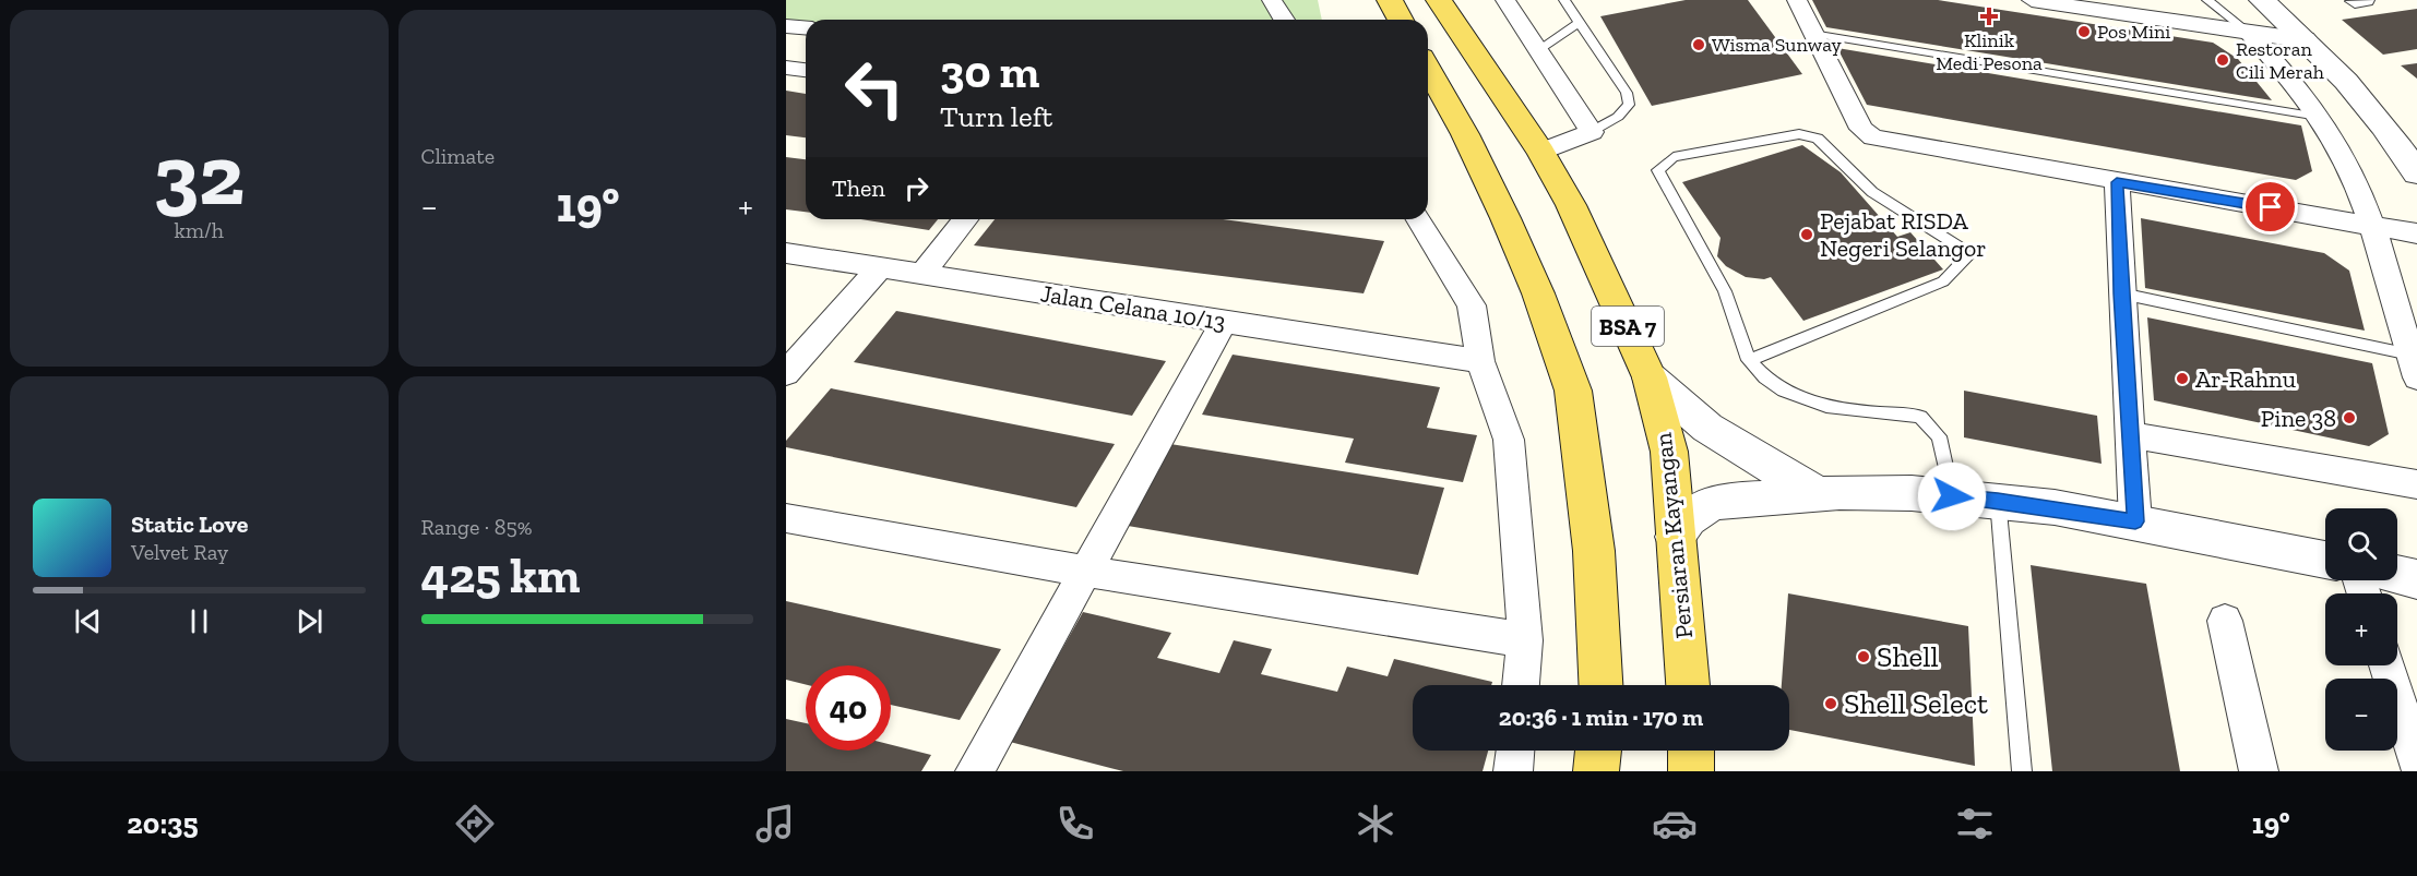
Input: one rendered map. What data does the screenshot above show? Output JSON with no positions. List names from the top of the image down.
{
  "streets": {
    "main road": ["BSA 7", "Persiaran Kayangan"],
    "street": ["Jalan Celana 10/13"]
  },
  "places": {
    "health": ["Klinik Medi Pesona"],
    "other": [
      "Pos Mini",
      "Wisma Sunway",
      "Restoran Cili Merah",
      "Pejabat RISDA Negeri Selangor",
      "Ar-Rahnu",
      "Pine 38",
      "Shell",
      "Shell Select"
    ]
  },
  "page": {
    "tile": [
      ["32", "km/h"],
      "Climate",
      ["Range · 85%", "425 km"]
    ],
    "turn": ["30 m", "Turn left"],
    "then": "Then",
    "heat": ["−", "19°", "+"],
    "song": ["Static Love", "Velvet Ray"],
    "map_buttons": ["+", "−"],
    "limit": "40",
    "trip": "20:36 · 1 min · 170 m",
    "tabs": ["20:35", "19°"]
  }
}
